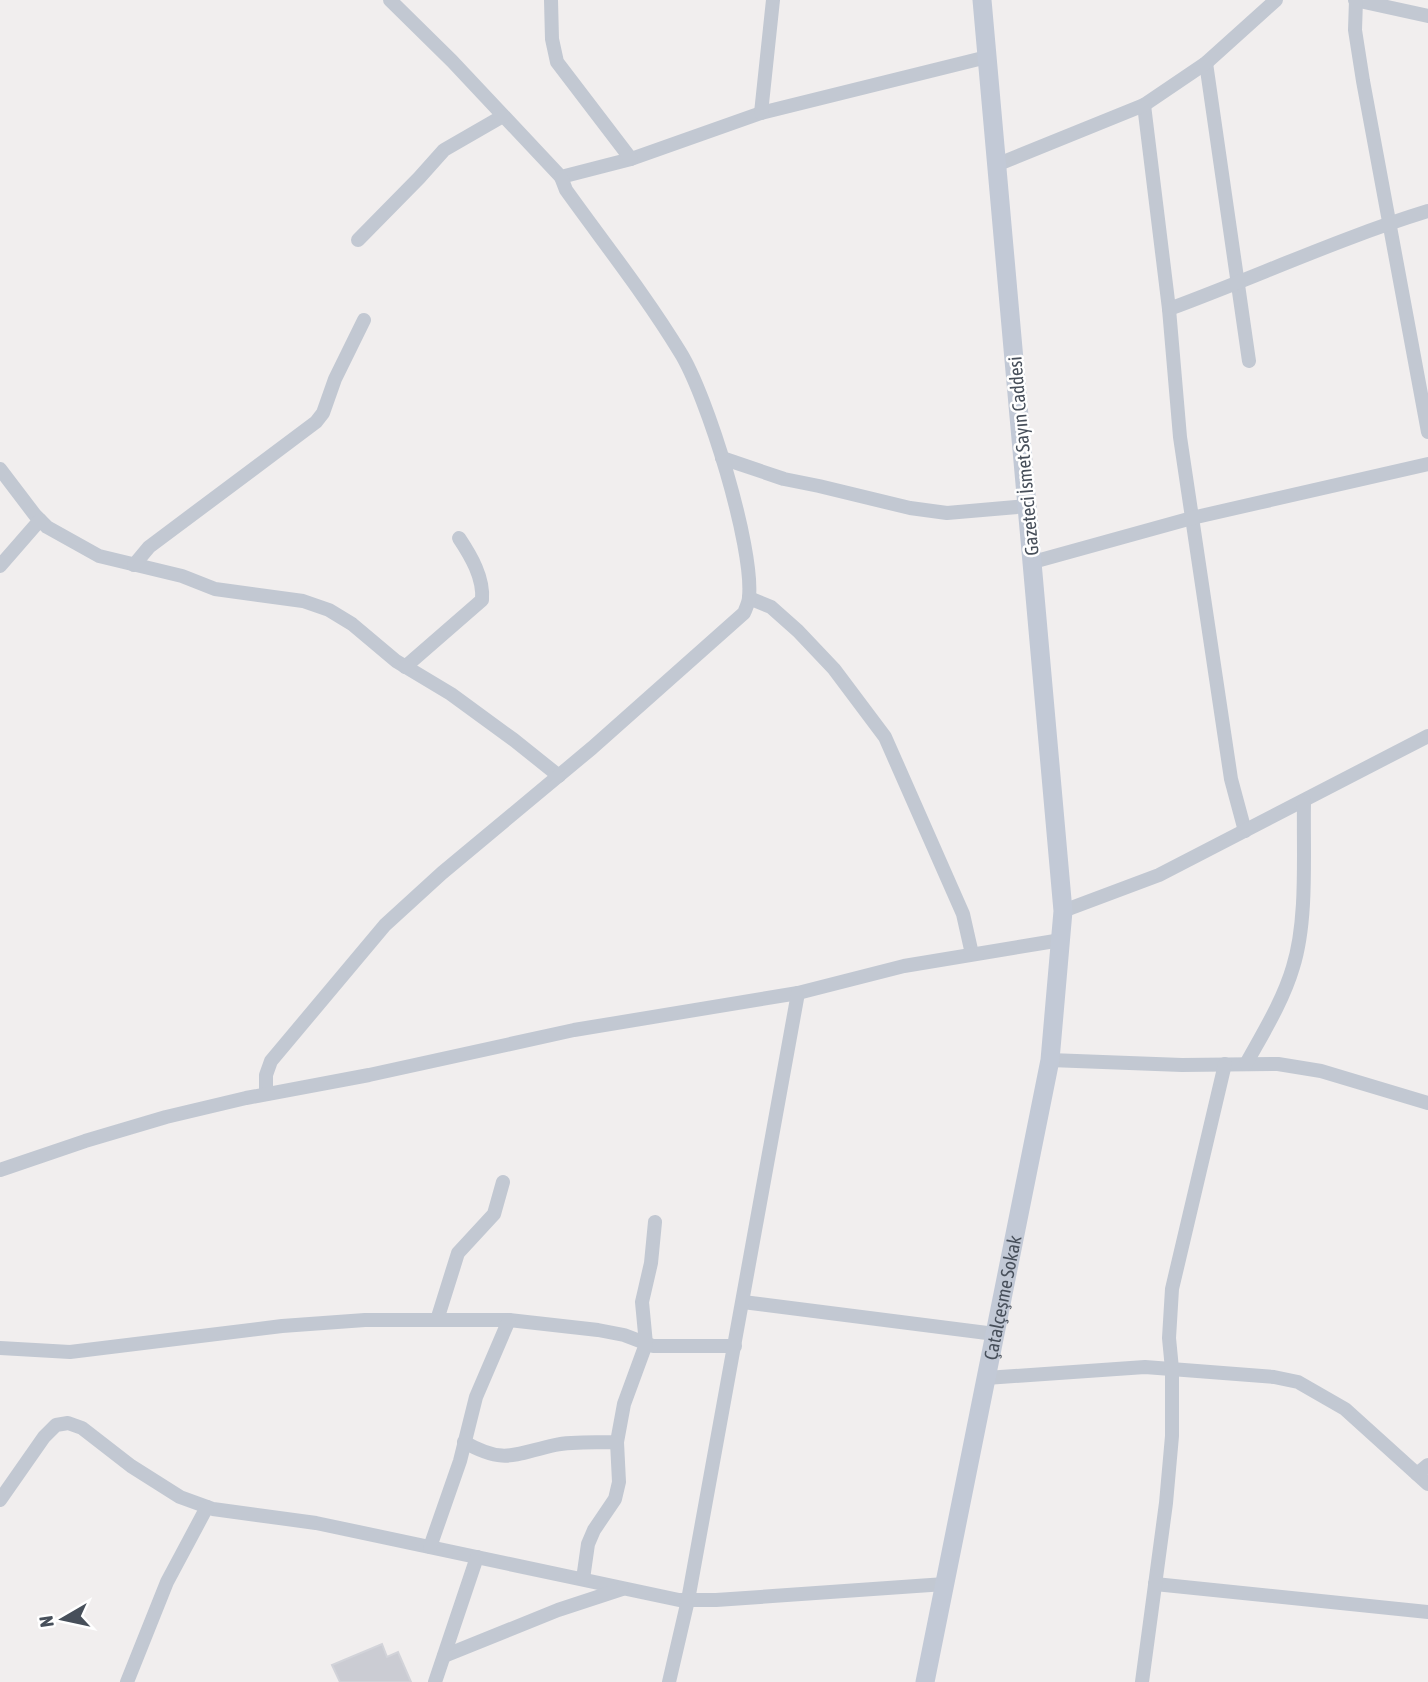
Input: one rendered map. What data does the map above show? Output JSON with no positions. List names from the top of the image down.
{
  "streets": {
    "street": ["Gazeteci İsmet Sayın Caddesi", "Çatalçeşme Sokak"]
  },
  "crossings": [
    ["Gazeteci İsmet Sayın Caddesi", "Çatalçeşme Sokak"]
  ],
  "north": "left"
}
